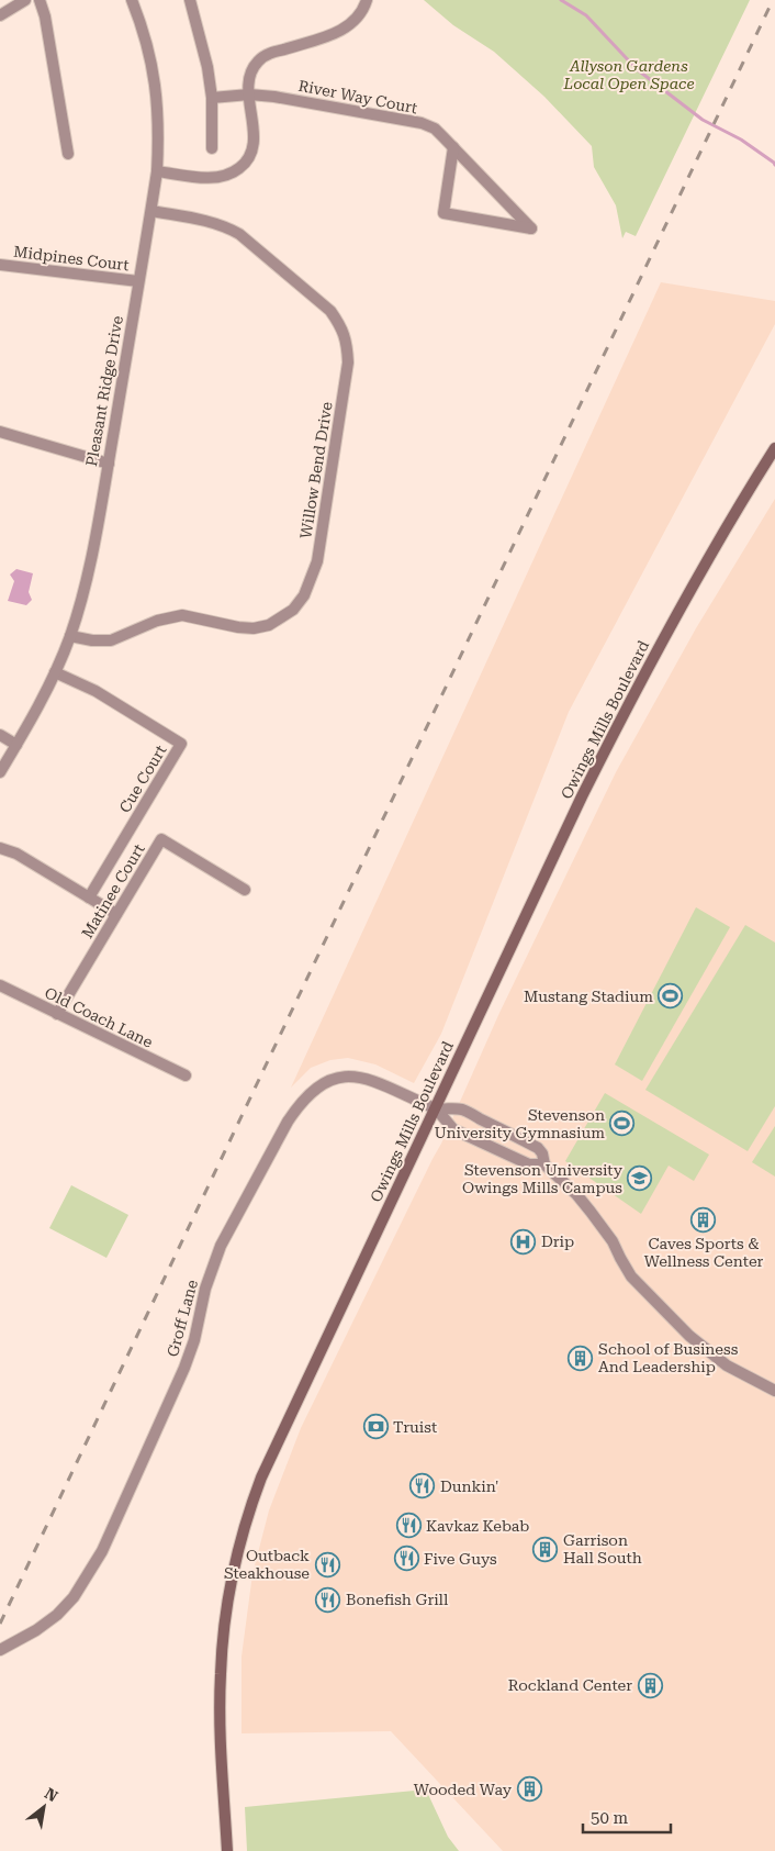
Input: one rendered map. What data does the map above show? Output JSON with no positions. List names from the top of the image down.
{
  "streets": {
    "main road": ["Owings Mills Boulevard"],
    "street": [
      "River Way Court",
      "Midpines Court",
      "Pleasant Ridge Drive",
      "Willow Bend Drive",
      "Cue Court",
      "Matinee Court",
      "Old Coach Lane",
      "Groff Lane"
    ]
  },
  "crossings": [
    ["Midpines Court", "Pleasant Ridge Drive"],
    ["Pleasant Ridge Drive", "Willow Bend Drive"],
    ["Pleasant Ridge Drive", "Cue Court"],
    ["Owings Mills Boulevard", "Groff Lane"],
    ["Matinee Court", "Old Coach Lane"]
  ],
  "parks": ["Allyson Gardens Local Open Space"],
  "places": {
    "sports": ["Mustang Stadium", "Stevenson University Gymnasium"],
    "school or university": ["Stevenson University Owings Mills Campus"],
    "building": [
      "Caves Sports & Wellness Center",
      "School of Business And Leadership",
      "Garrison Hall South",
      "Rockland Center",
      "Wooded Way"
    ],
    "hospital": ["Drip"],
    "bank": ["Truist"],
    "restaurant": [
      "Dunkin'",
      "Kavkaz Kebab",
      "Five Guys",
      "Outback Steakhouse",
      "Bonefish Grill"
    ]
  },
  "scale_bar": "50 m",
  "north": "top right"
}
